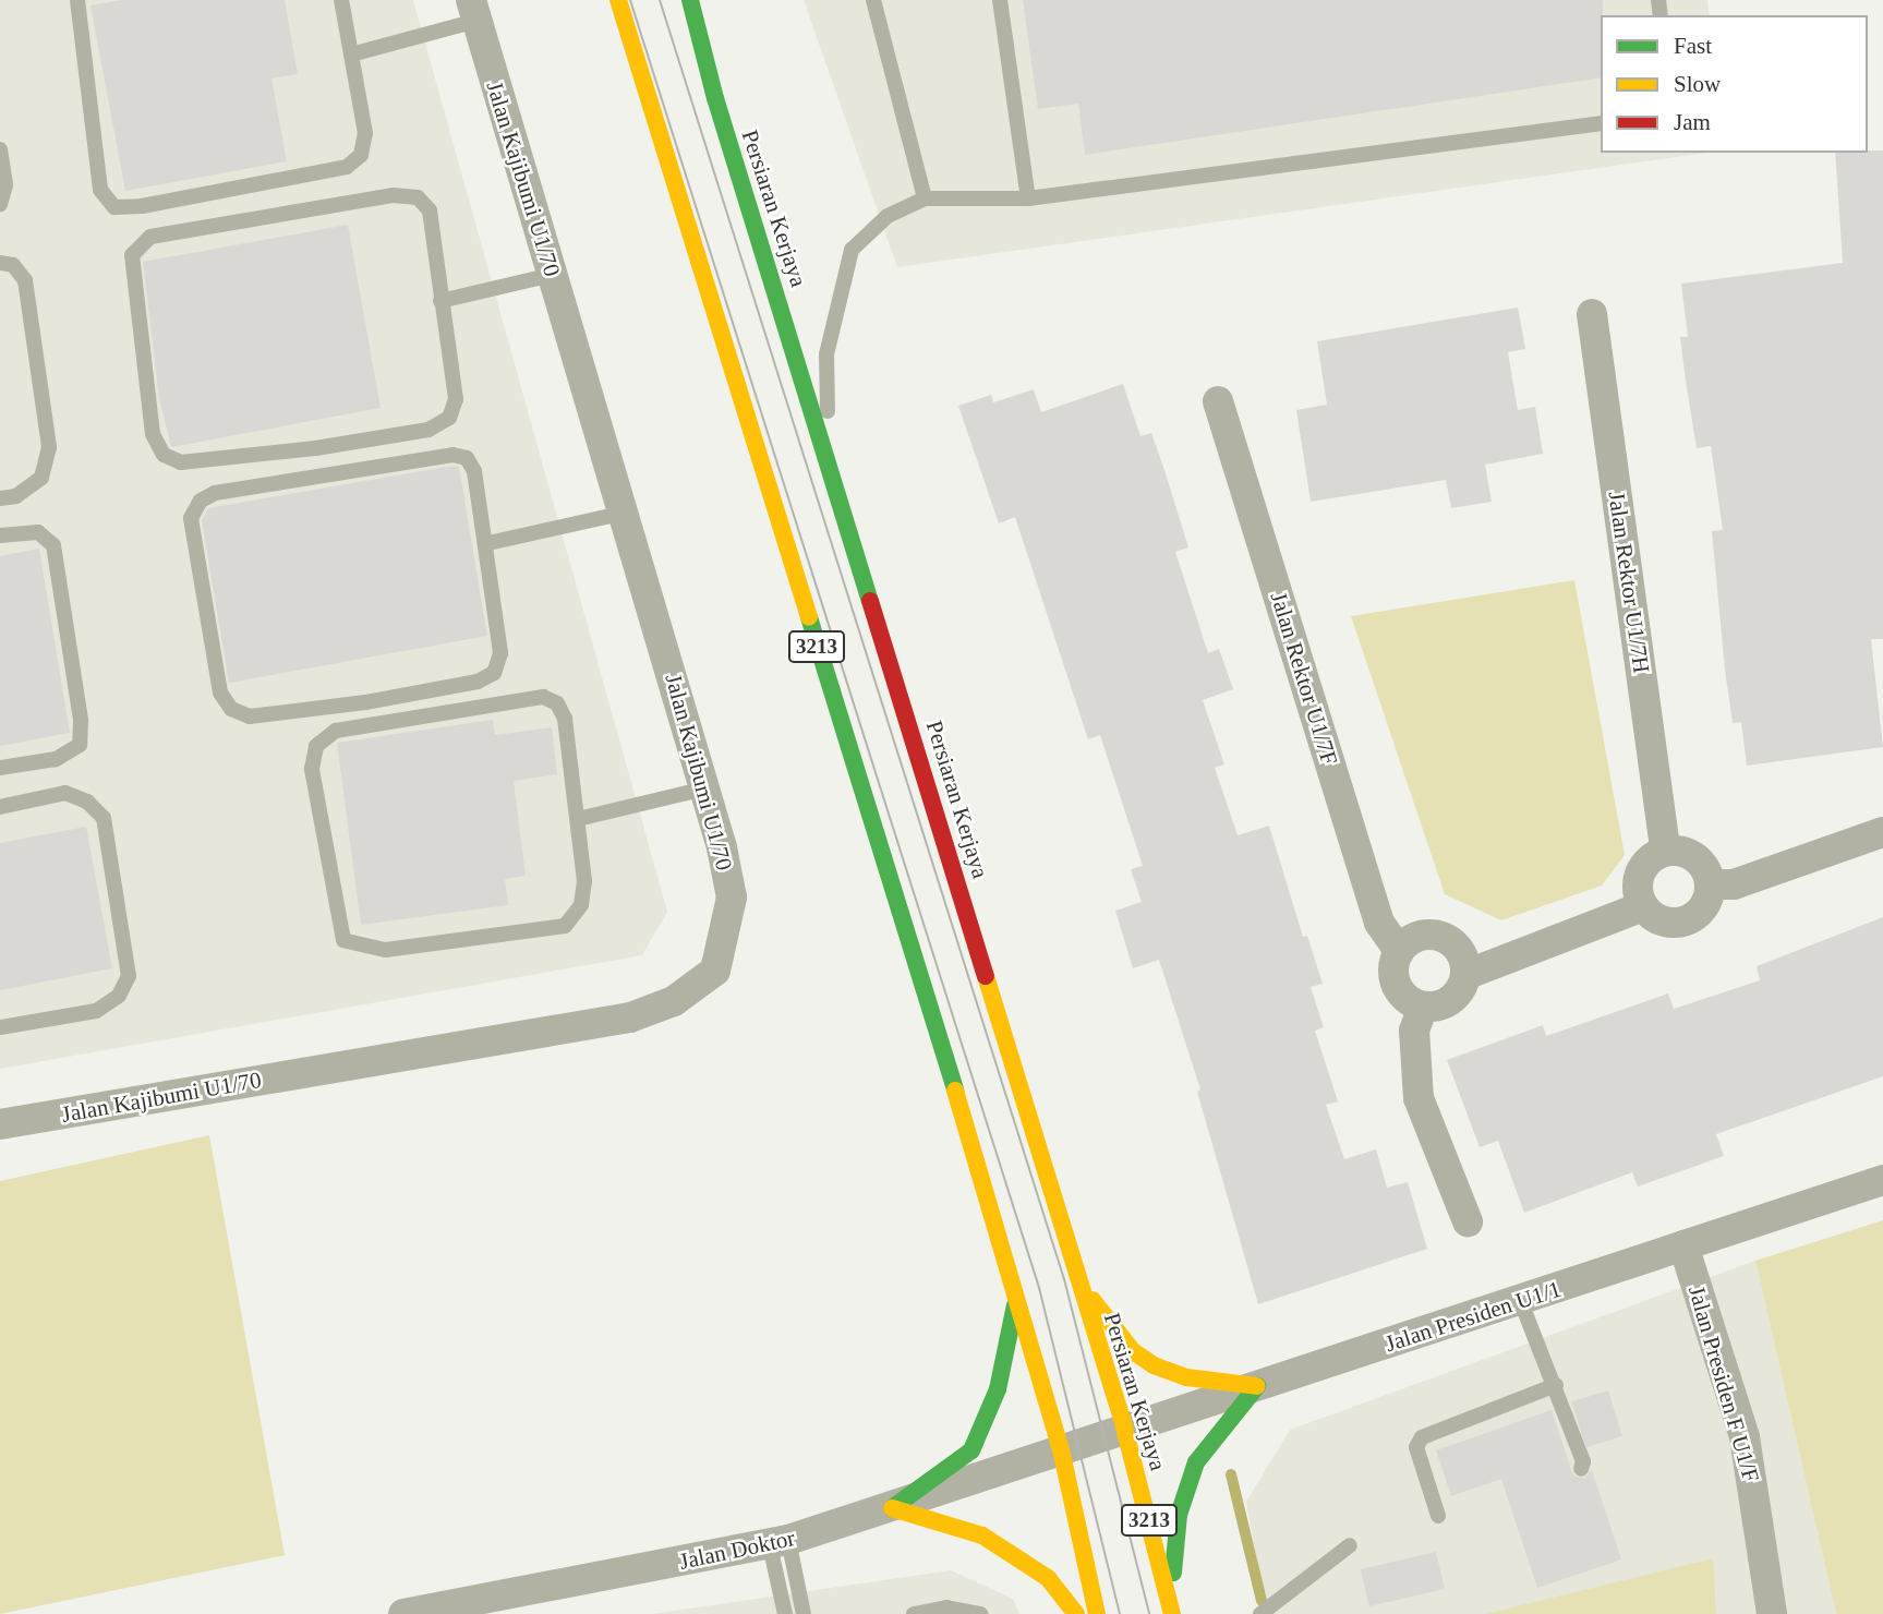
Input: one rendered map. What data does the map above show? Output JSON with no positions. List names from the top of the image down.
{
  "streets": {
    "main road": ["Persiaran Kerjaya", "3213"],
    "street": [
      "Jalan Kajibumi U1/70",
      "Jalan Rektor U1/7H",
      "Jalan Rektor U1/7F",
      "Jalan Presiden U1/1",
      "Jalan Presiden F U1/F",
      "Jalan Doktor"
    ]
  },
  "crossings": [
    ["Persiaran Kerjaya", "Jalan Presiden U1/1"],
    ["3213", "Jalan Presiden U1/1"],
    ["3213", "Jalan Doktor"],
    ["Jalan Presiden U1/1", "Jalan Presiden F U1/F"],
    ["Jalan Presiden U1/1", "Jalan Doktor"]
  ],
  "legend": ["Fast", "Slow", "Jam"]
}
